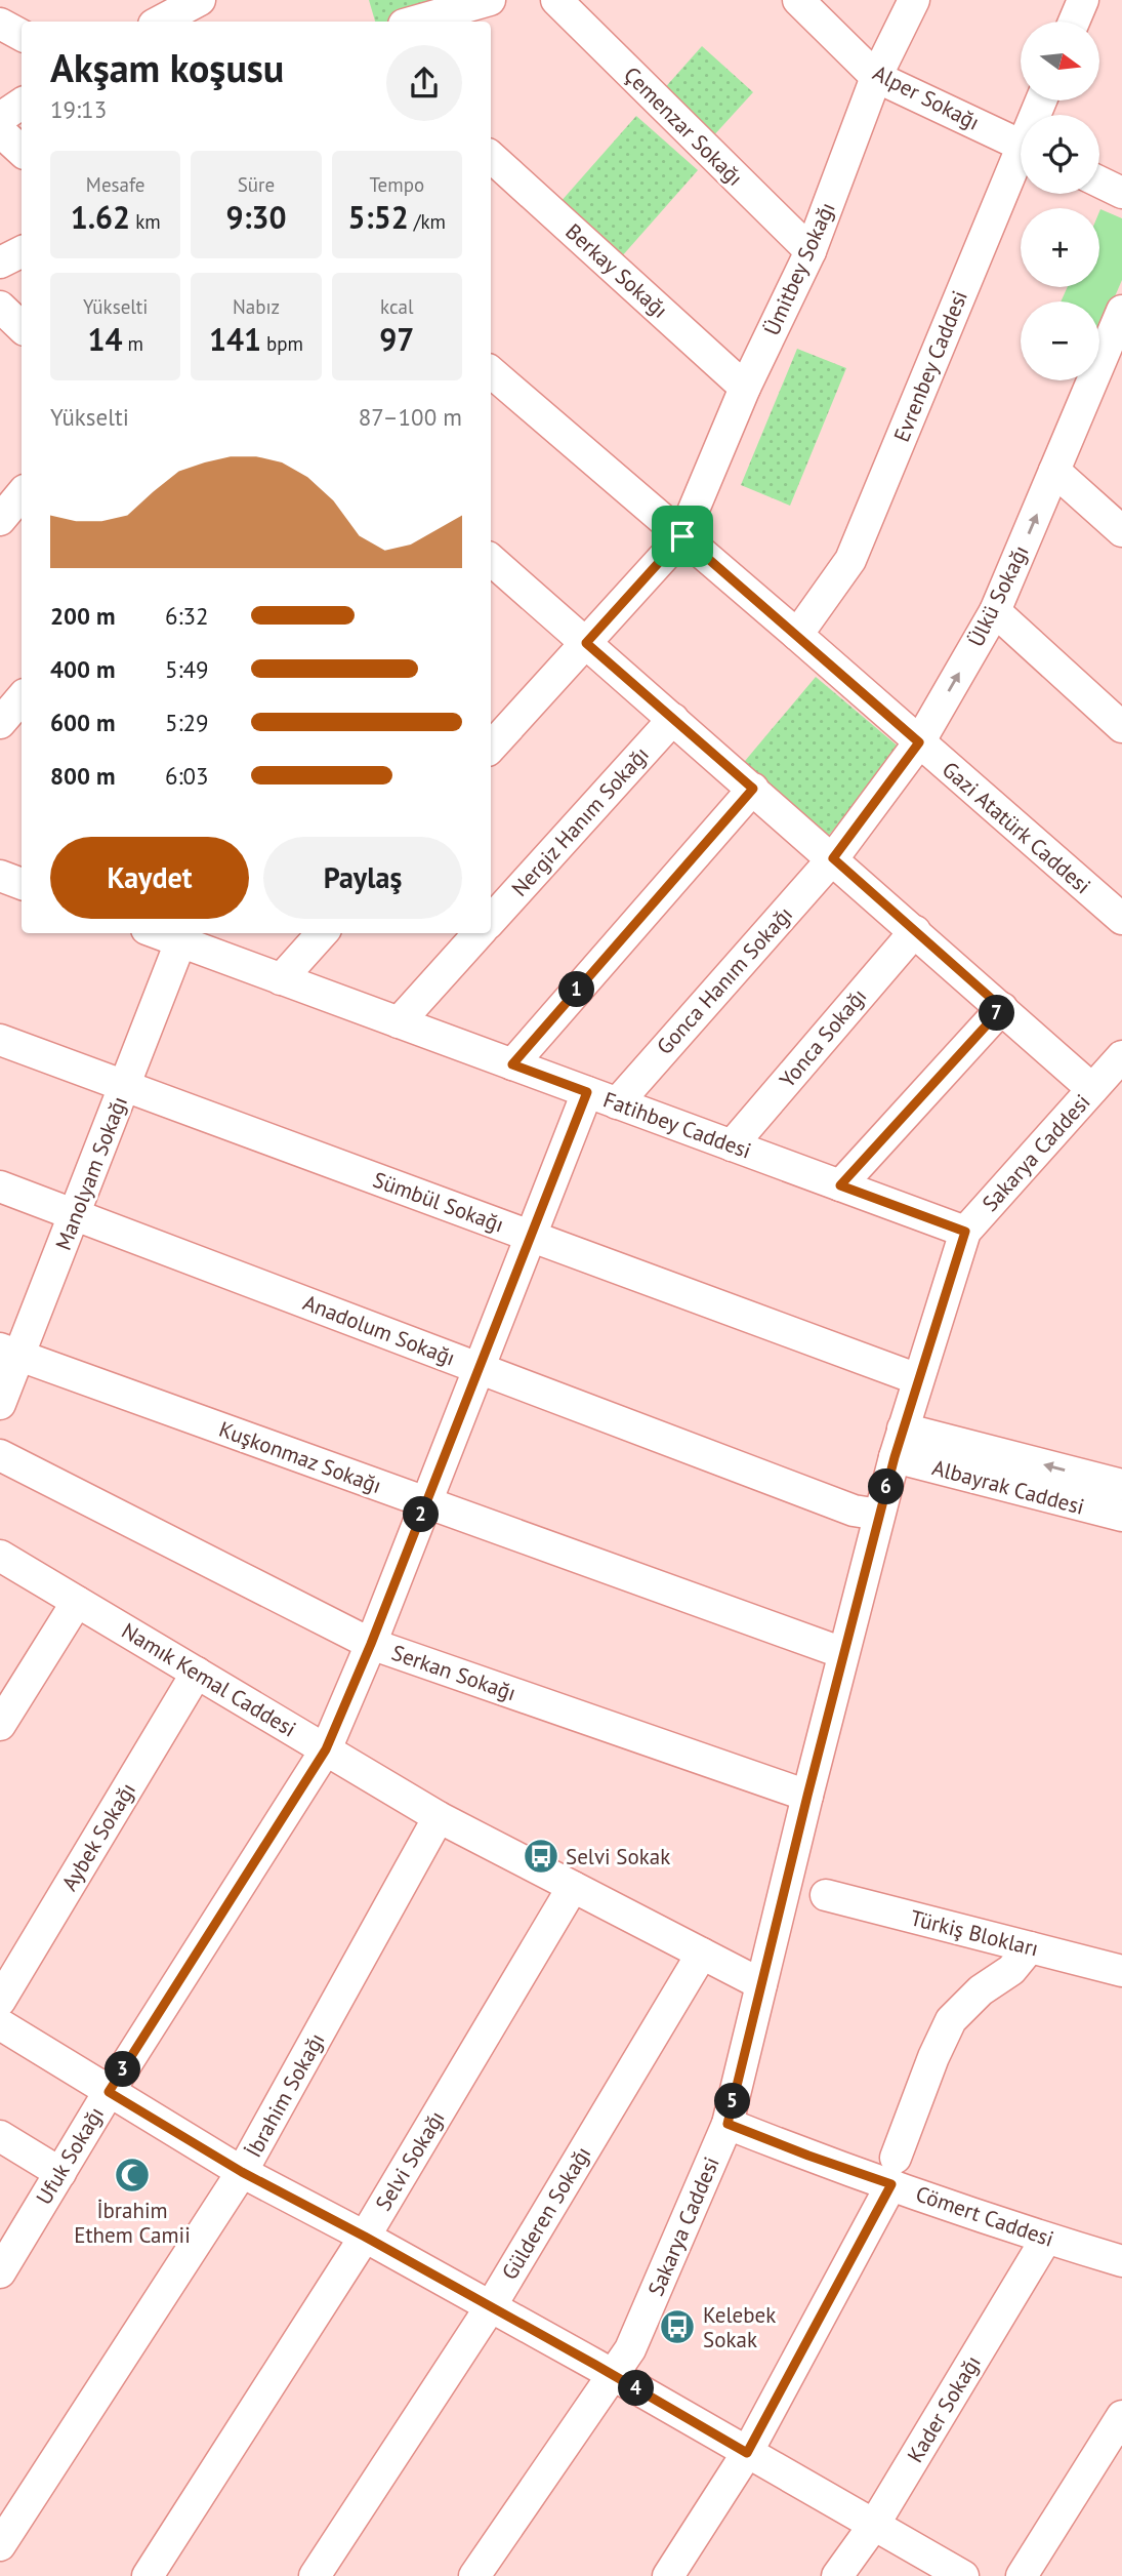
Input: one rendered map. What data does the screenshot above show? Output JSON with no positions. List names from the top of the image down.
{
  "streets": {
    "street": [
      "Alper Sokağı",
      "Çemenzar Sokağı",
      "Ümitbey Sokağı",
      "Berkay Sokağı",
      "Evrenbey Caddesi",
      "Ülkü Sokağı",
      "Nergiz Hanım Sokağı",
      "Gazi Atatürk Caddesi",
      "Gonca Hanım Sokağı",
      "Yonca Sokağı",
      "Fatihbey Caddesi",
      "Sakarya Caddesi",
      "Manolyam Sokağı",
      "Sümbül Sokağı",
      "Anadolum Sokağı",
      "Kuşkonmaz Sokağı",
      "Albayrak Caddesi",
      "Serkan Sokağı",
      "Namık Kemal Caddesi",
      "Aybek Sokağı",
      "Türkiş Blokları",
      "İbrahim Sokağı",
      "Ufuk Sokağı",
      "Selvi Sokağı",
      "Gülderen Sokağı",
      "Cömert Caddesi",
      "Kader Sokağı"
    ]
  },
  "crossings": [
    ["Alper Sokağı", "Ümitbey Sokağı"],
    ["Çemenzar Sokağı", "Ümitbey Sokağı"],
    ["Ümitbey Sokağı", "Berkay Sokağı"],
    ["Ümitbey Sokağı", "Gazi Atatürk Caddesi"],
    ["Evrenbey Caddesi", "Gazi Atatürk Caddesi"],
    ["Ülkü Sokağı", "Gazi Atatürk Caddesi"],
    ["Ülkü Sokağı", "Gonca Hanım Sokağı"],
    ["Gonca Hanım Sokağı", "Fatihbey Caddesi"],
    ["Yonca Sokağı", "Fatihbey Caddesi"],
    ["Fatihbey Caddesi", "Sakarya Caddesi"],
    ["Fatihbey Caddesi", "Manolyam Sokağı"],
    ["Fatihbey Caddesi", "Ufuk Sokağı"],
    ["Sakarya Caddesi", "Sümbül Sokağı"],
    ["Sakarya Caddesi", "Anadolum Sokağı"],
    ["Sakarya Caddesi", "Kuşkonmaz Sokağı"],
    ["Sakarya Caddesi", "Albayrak Caddesi"],
    ["Sakarya Caddesi", "Serkan Sokağı"],
    ["Sakarya Caddesi", "Namık Kemal Caddesi"],
    ["Sakarya Caddesi", "Cömert Caddesi"],
    ["Manolyam Sokağı", "Sümbül Sokağı"],
    ["Manolyam Sokağı", "Anadolum Sokağı"],
    ["Manolyam Sokağı", "Kuşkonmaz Sokağı"],
    ["Sümbül Sokağı", "Ufuk Sokağı"],
    ["Anadolum Sokağı", "Ufuk Sokağı"],
    ["Kuşkonmaz Sokağı", "Ufuk Sokağı"],
    ["Serkan Sokağı", "Ufuk Sokağı"],
    ["Namık Kemal Caddesi", "Aybek Sokağı"],
    ["Namık Kemal Caddesi", "İbrahim Sokağı"],
    ["Namık Kemal Caddesi", "Ufuk Sokağı"],
    ["Namık Kemal Caddesi", "Selvi Sokağı"],
    ["Namık Kemal Caddesi", "Gülderen Sokağı"],
    ["Cömert Caddesi", "Kader Sokağı"]
  ],
  "one_way": ["Ülkü Sokağı"],
  "places": {
    "bus stop": ["Selvi Sokak", "Kelebek Sokak"],
    "mosque": ["İbrahim Ethem Camii"]
  },
  "north": "right",
  "page": {
    "map_buttons": ["+", "−"],
    "heading": ["Akşam koşusu", "19:13"],
    "stats": [
      ["Mesafe", "1.62 km"],
      ["Süre", "9:30"],
      ["Tempo", "5:52 /km"],
      ["Yükselti", "14 m"],
      ["Nabız", "141 bpm"],
      ["kcal", "97"]
    ],
    "chart": ["Yükselti", "87–100 m"],
    "list": [
      {
        "name": "200 m",
        "note": "6:32"
      },
      {
        "name": "400 m",
        "note": "5:49"
      },
      {
        "name": "600 m",
        "note": "5:29"
      },
      {
        "name": "800 m",
        "note": "6:03"
      }
    ],
    "buttons": ["Kaydet", "Paylaş"],
    "pins": [
      "1",
      "7",
      "6",
      "2",
      "3",
      "5",
      "4"
    ]
  }
}
